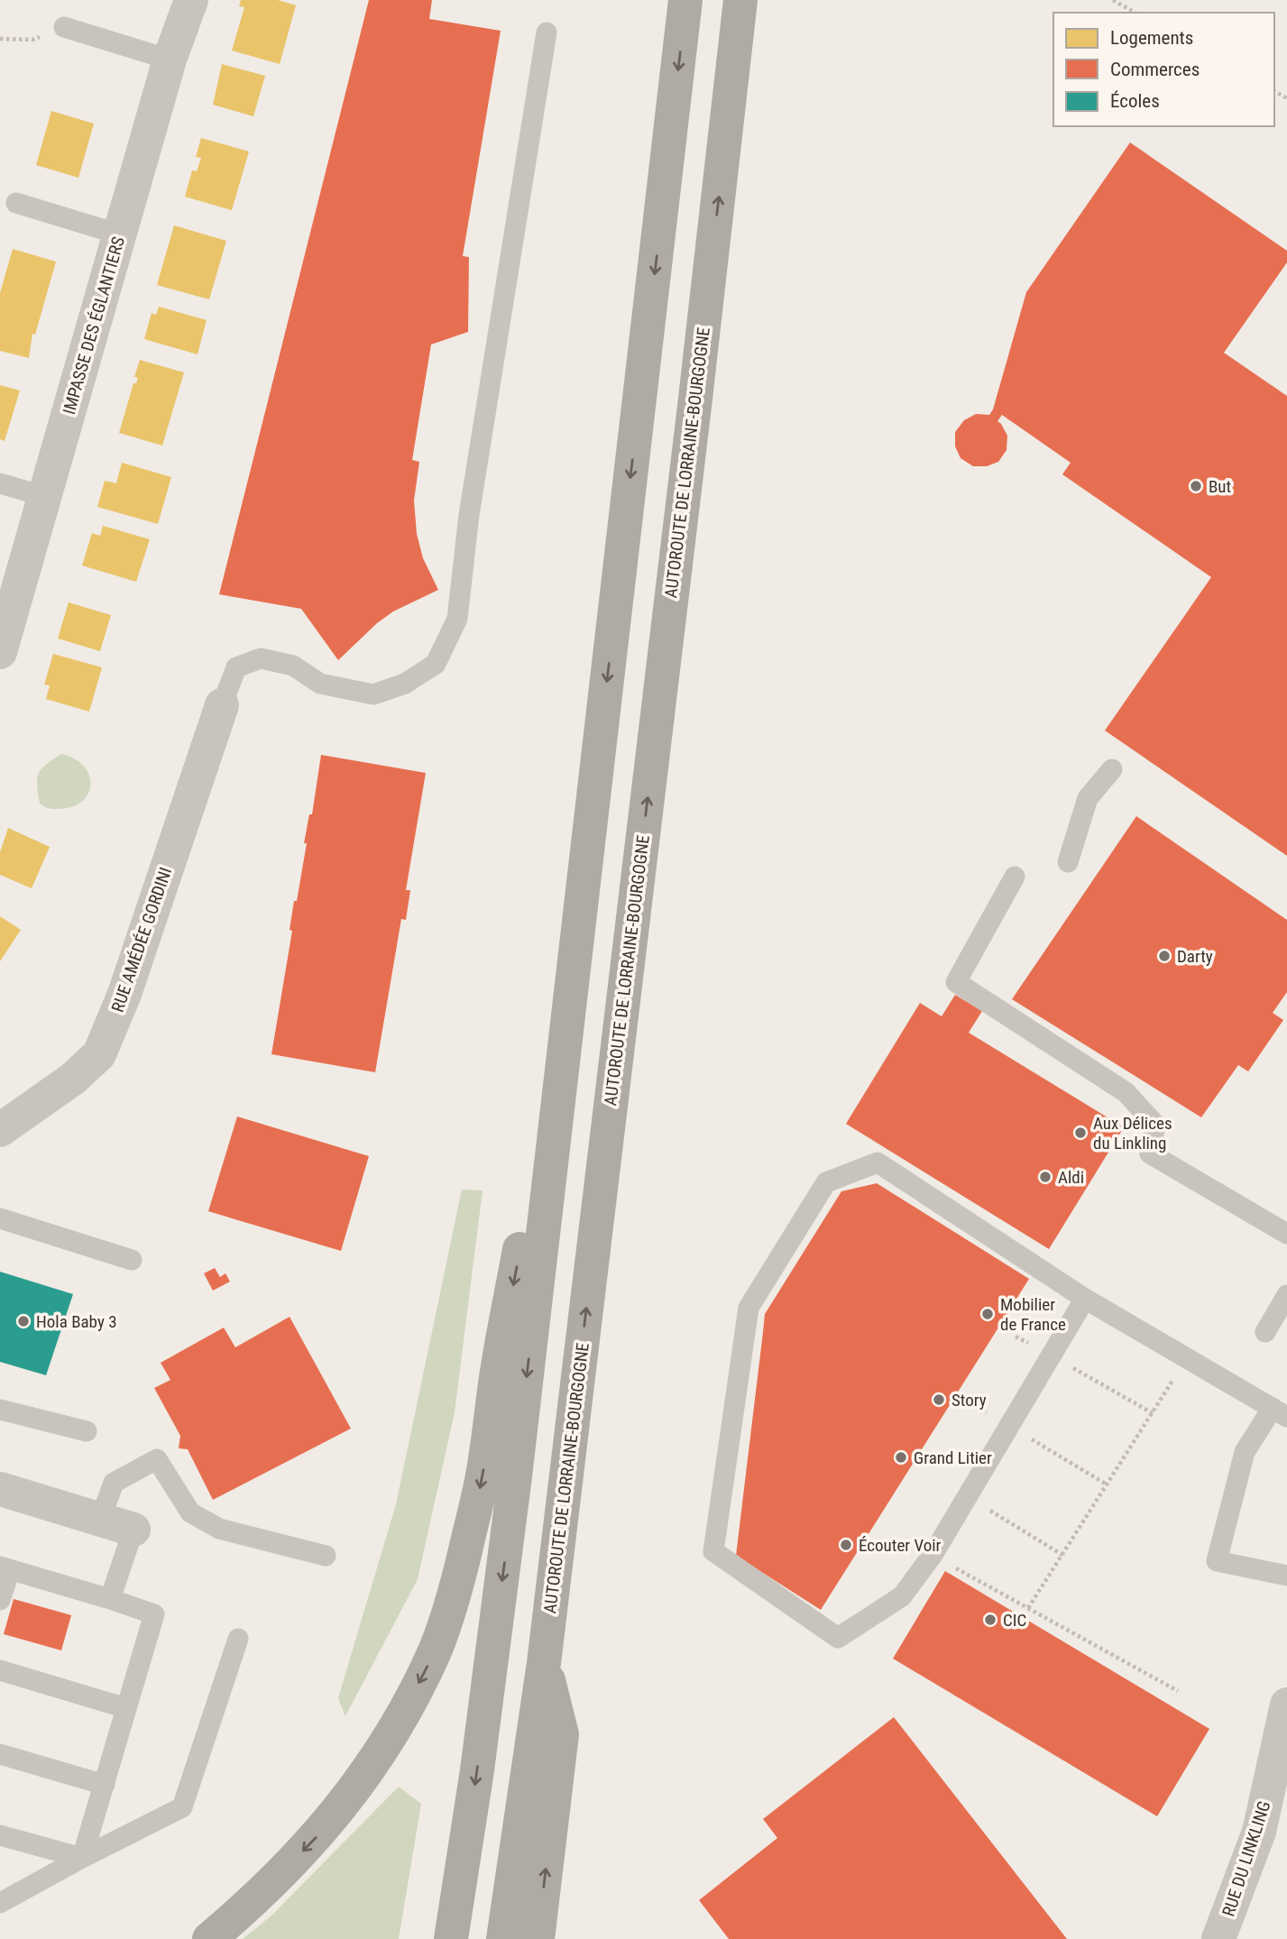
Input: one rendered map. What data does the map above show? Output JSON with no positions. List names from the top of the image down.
{
  "streets": {
    "highway": ["AUTOROUTE DE LORRAINE-BOURGOGNE"],
    "street": ["IMPASSE DES ÉGLANTIERS", "RUE AMÉDÉE GORDINI", "RUE DU LINKLING"]
  },
  "places": [
    "But",
    "Darty",
    "Aux Délices du Linkling",
    "Aldi",
    "Mobilier de France",
    "Hola Baby 3",
    "Story",
    "Grand Litier",
    "Écouter Voir",
    "CIC"
  ],
  "legend": ["Logements", "Commerces", "Écoles"]
}
